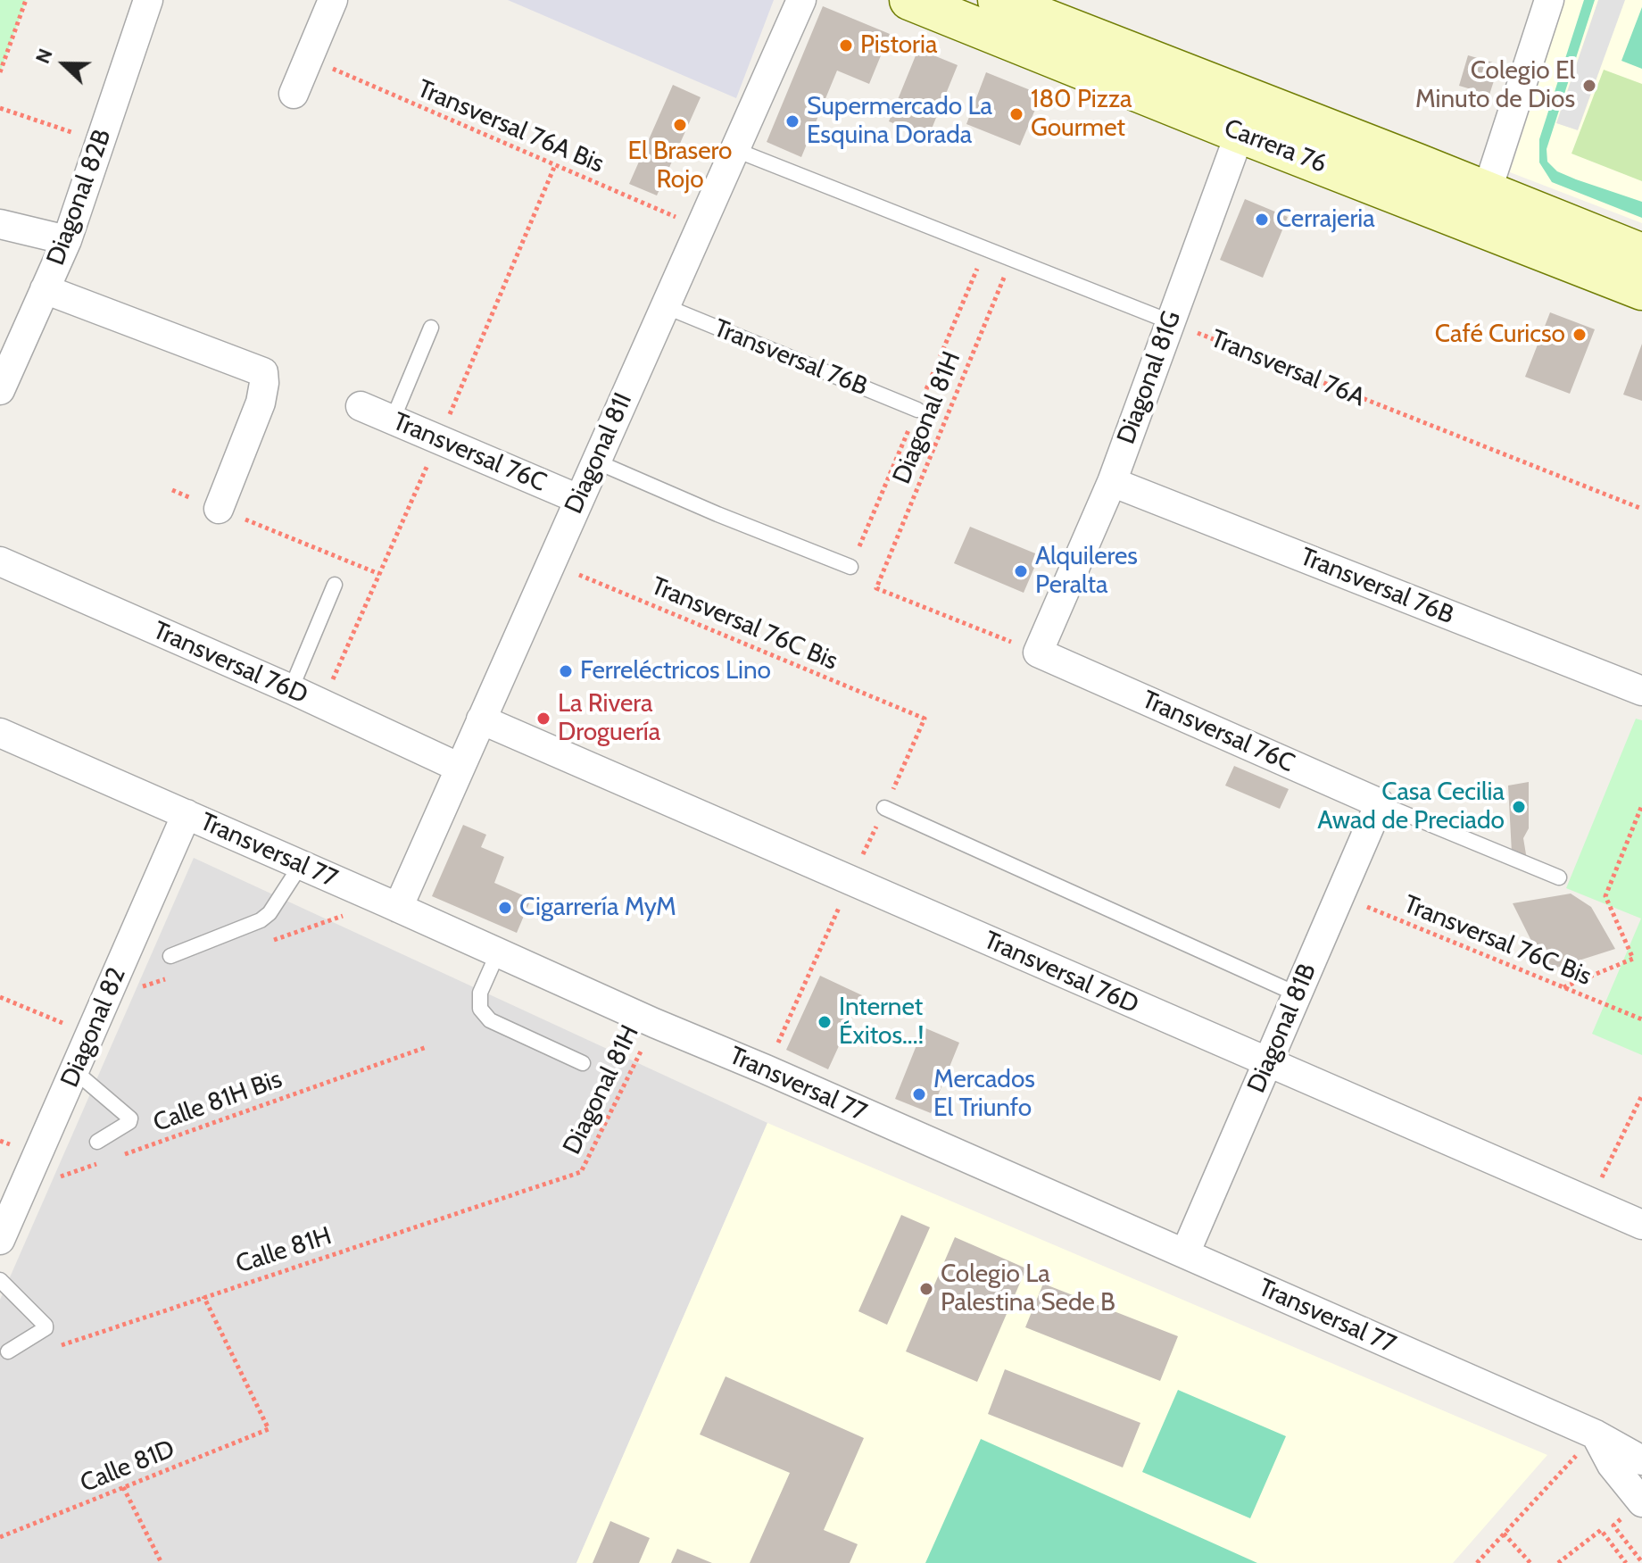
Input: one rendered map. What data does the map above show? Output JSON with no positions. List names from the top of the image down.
{
  "streets": {
    "main road": ["Carrera 76"],
    "street": [
      "Diagonal 82B",
      "Transversal 76B",
      "Diagonal 81G",
      "Transversal 76C",
      "Diagonal 81I",
      "Transversal 76D",
      "Transversal 77",
      "Diagonal 82",
      "Diagonal 81B"
    ],
    "path": [
      "Transversal 76A Bis",
      "Transversal 76A",
      "Diagonal 81H",
      "Transversal 76C Bis",
      "Calle 81H Bis",
      "Calle 81H",
      "Calle 81D"
    ]
  },
  "crossings": [
    ["Transversal 76A Bis", "Diagonal 81I"],
    ["Carrera 76", "Diagonal 81G"],
    ["Transversal 76B", "Diagonal 81G"],
    ["Transversal 76B", "Diagonal 81I"],
    ["Transversal 76A", "Diagonal 81G"],
    ["Diagonal 81G", "Diagonal 81H"],
    ["Diagonal 81G", "Transversal 76C"],
    ["Diagonal 81H", "Transversal 76C"],
    ["Diagonal 81H", "Transversal 77"],
    ["Diagonal 81H", "Calle 81H"],
    ["Transversal 76C", "Diagonal 81I"],
    ["Transversal 76C", "Diagonal 81B"],
    ["Diagonal 81I", "Transversal 76C Bis"],
    ["Diagonal 81I", "Transversal 76D"],
    ["Diagonal 81I", "Transversal 77"],
    ["Transversal 76C Bis", "Diagonal 81B"],
    ["Transversal 76D", "Diagonal 81B"],
    ["Transversal 77", "Diagonal 82"],
    ["Transversal 77", "Diagonal 81B"],
    ["Calle 81H", "Calle 81D"]
  ],
  "places": [
    "Pistoria",
    "Colegio El Minuto de Dios",
    "180 Pizza Gourmet",
    "Supermercado La Esquina Dorada",
    "El Brasero Rojo",
    "Cerrajeria",
    "Café Curicso",
    "Alquileres Peralta",
    "Ferreléctricos Lino",
    "La Rivera Droguería",
    "Casa Cecilia Awad de Preciado",
    "Cigarrería MyM",
    "Internet Éxitos...!",
    "Mercados El Triunfo",
    "Colegio La Palestina Sede B"
  ],
  "north": "left"
}
